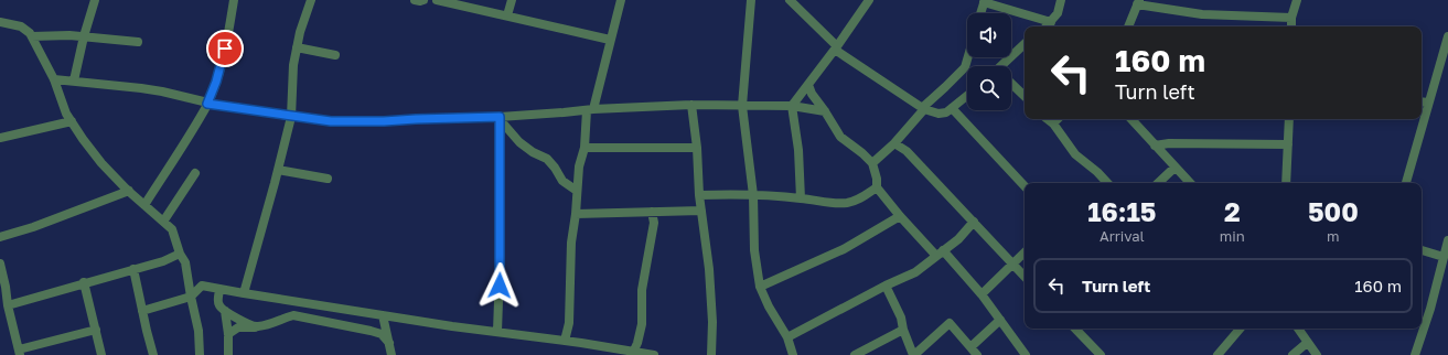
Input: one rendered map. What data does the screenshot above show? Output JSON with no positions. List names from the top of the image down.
{
  "page": {
    "turn": ["160 m", "Turn left"],
    "eta": [
      "16:15",
      "Arrival",
      "2",
      "min",
      "500",
      "m"
    ],
    "list": [
      {
        "name": "Turn left",
        "value": "160 m"
      }
    ]
  }
}
